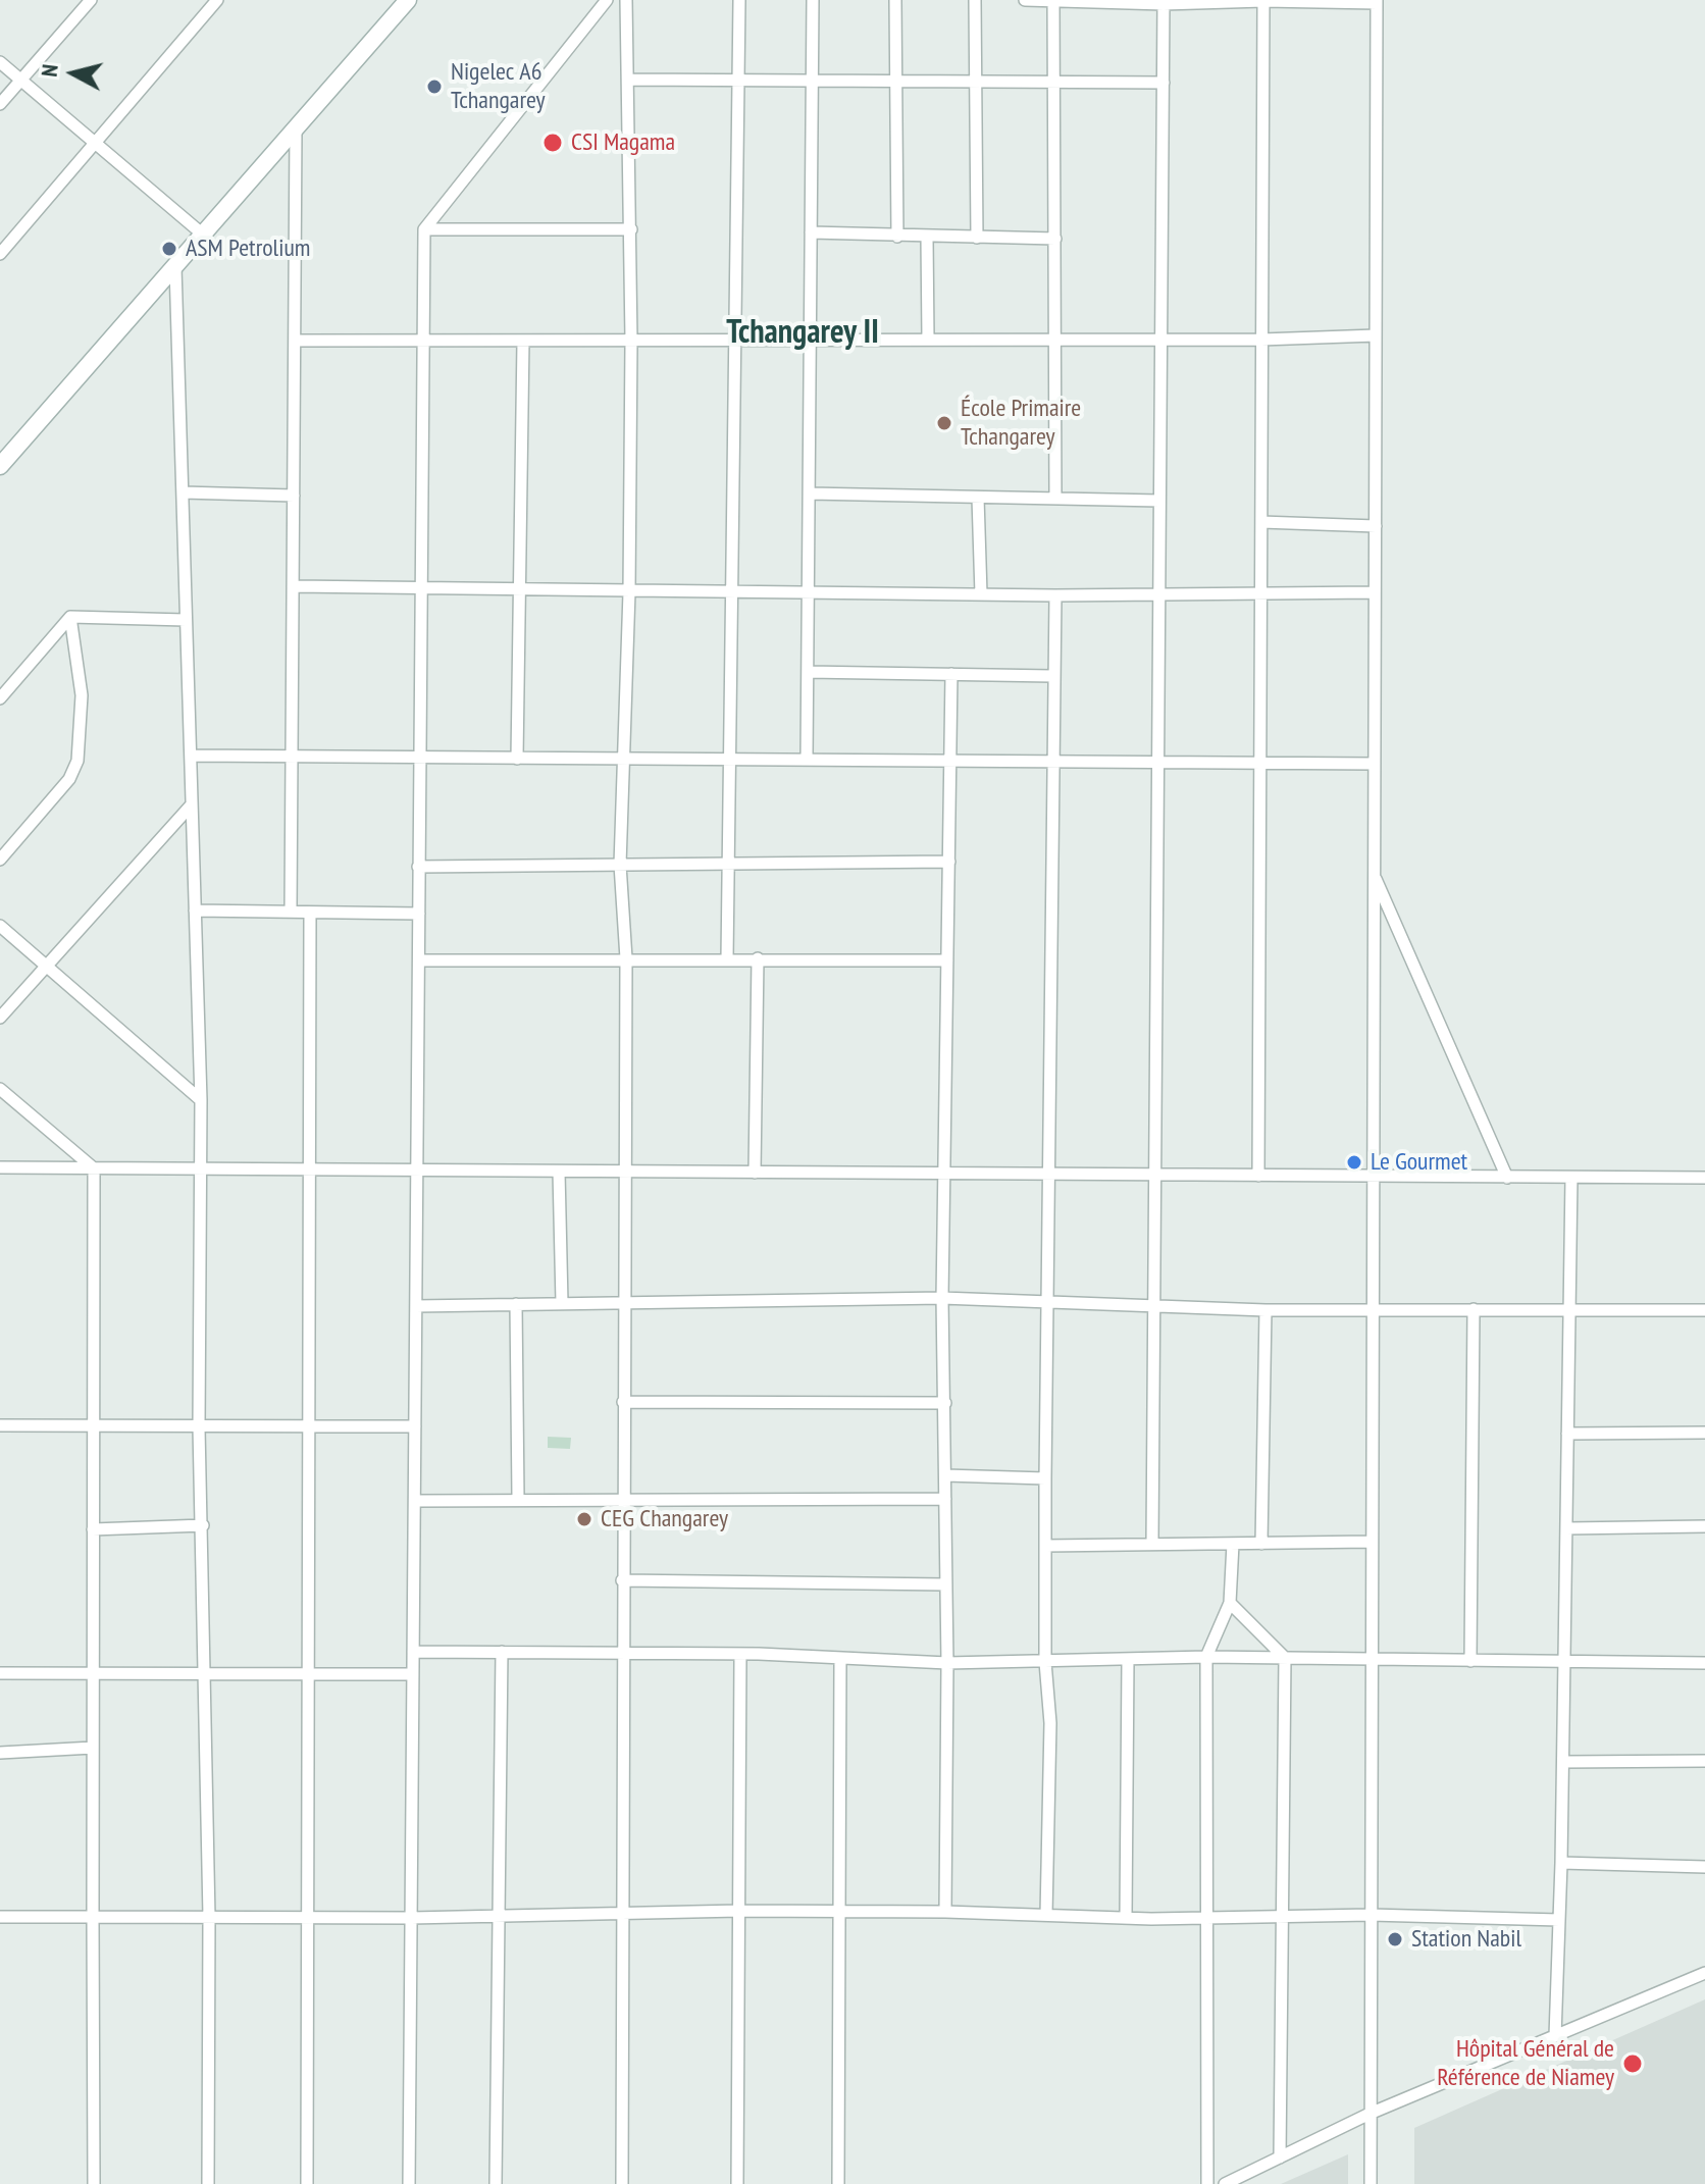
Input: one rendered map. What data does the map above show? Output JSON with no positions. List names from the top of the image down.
{
  "districts": ["Tchangarey II"],
  "places": [
    "Nigelec A6 Tchangarey",
    "CSI Magama",
    "ASM Petrolium",
    "École Primaire Tchangarey",
    "Le Gourmet",
    "CEG Changarey",
    "Station Nabil",
    "Hôpital Général de Référence de Niamey"
  ],
  "north": "left"
}
